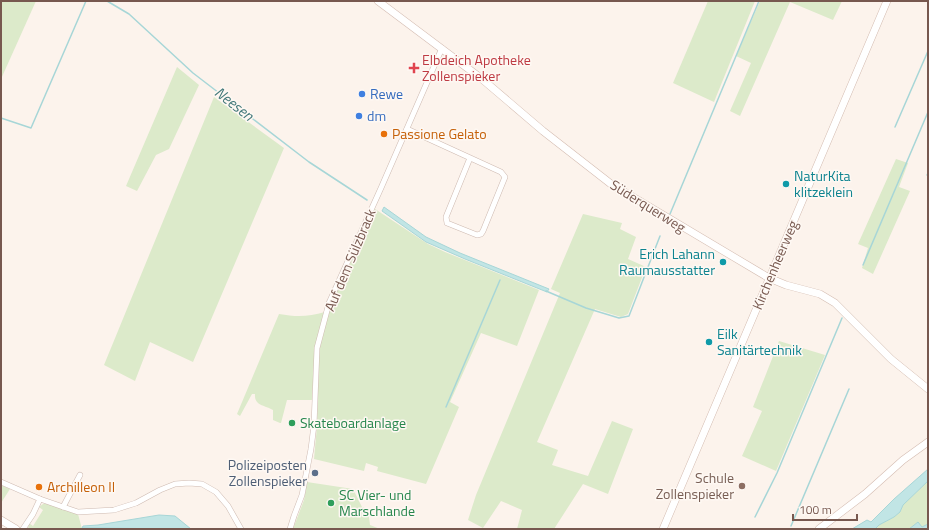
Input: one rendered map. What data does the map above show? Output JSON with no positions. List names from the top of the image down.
{
  "streets": {
    "street": ["Süderquerweg", "Auf dem Sülzbrack", "Kirchenheerweg"]
  },
  "crossings": [
    ["Süderquerweg", "Auf dem Sülzbrack"],
    ["Süderquerweg", "Kirchenheerweg"]
  ],
  "water": ["Neesen"],
  "places": {
    "health": ["Elbdeich Apotheke Zollenspieker"],
    "other": [
      "Rewe",
      "dm",
      "Passione Gelato",
      "NaturKita klitzeklein",
      "Erich Lahann Raumausstatter",
      "Eilk Sanitärtechnik",
      "Skateboardanlage",
      "Polizeiposten Zollenspieker",
      "Schule Zollenspieker",
      "Archilleon II",
      "SC Vier- und Marschlande"
    ]
  },
  "scale_bar": "100 m"
}
